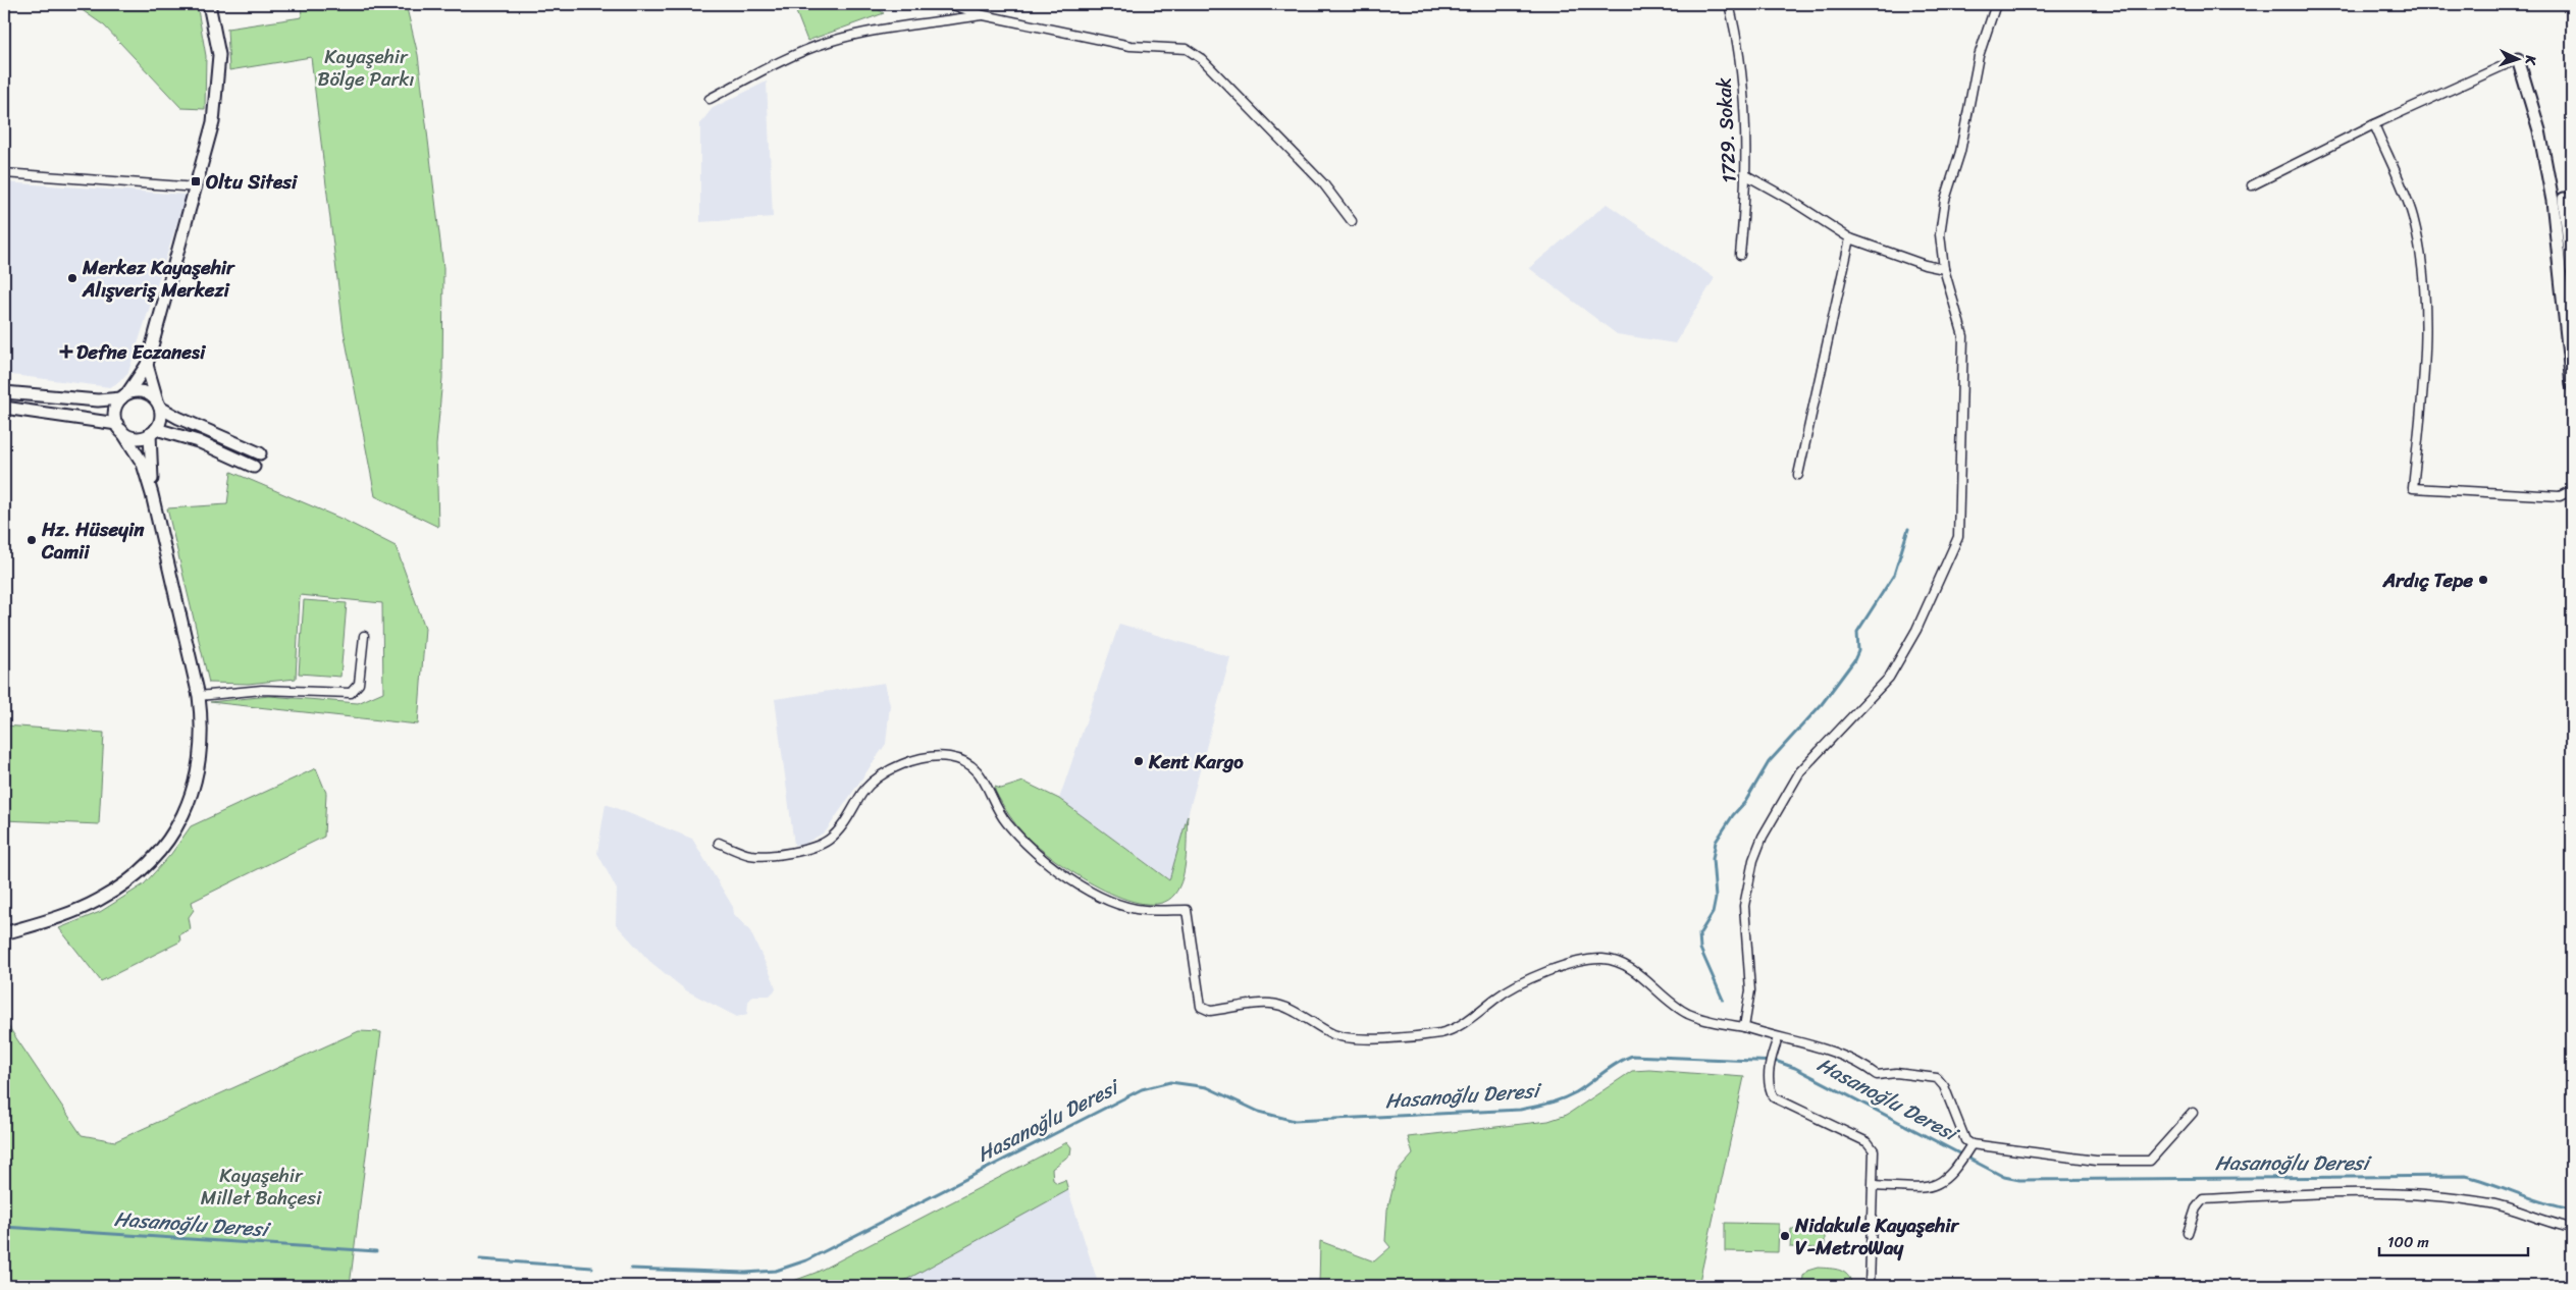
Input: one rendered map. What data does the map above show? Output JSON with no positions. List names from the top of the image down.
{
  "streets": {
    "street": ["1729. Sokak"]
  },
  "water": ["Hasanoğlu Deresi"],
  "parks": ["Kayaşehir Bölge Parkı", "Kayaşehir Millet Bahçesi"],
  "places": {
    "transit": ["Oltu Sitesi"],
    "other": [
      "Merkez Kayaşehir Alışveriş Merkezi",
      "Hz. Hüseyin Camii",
      "Ardıç Tepe",
      "Kent Kargo",
      "Nidakule Kayaşehir V-MetroWay"
    ],
    "health": ["Defne Eczanesi"]
  },
  "scale_bar": "100 m",
  "north": "right"
}
